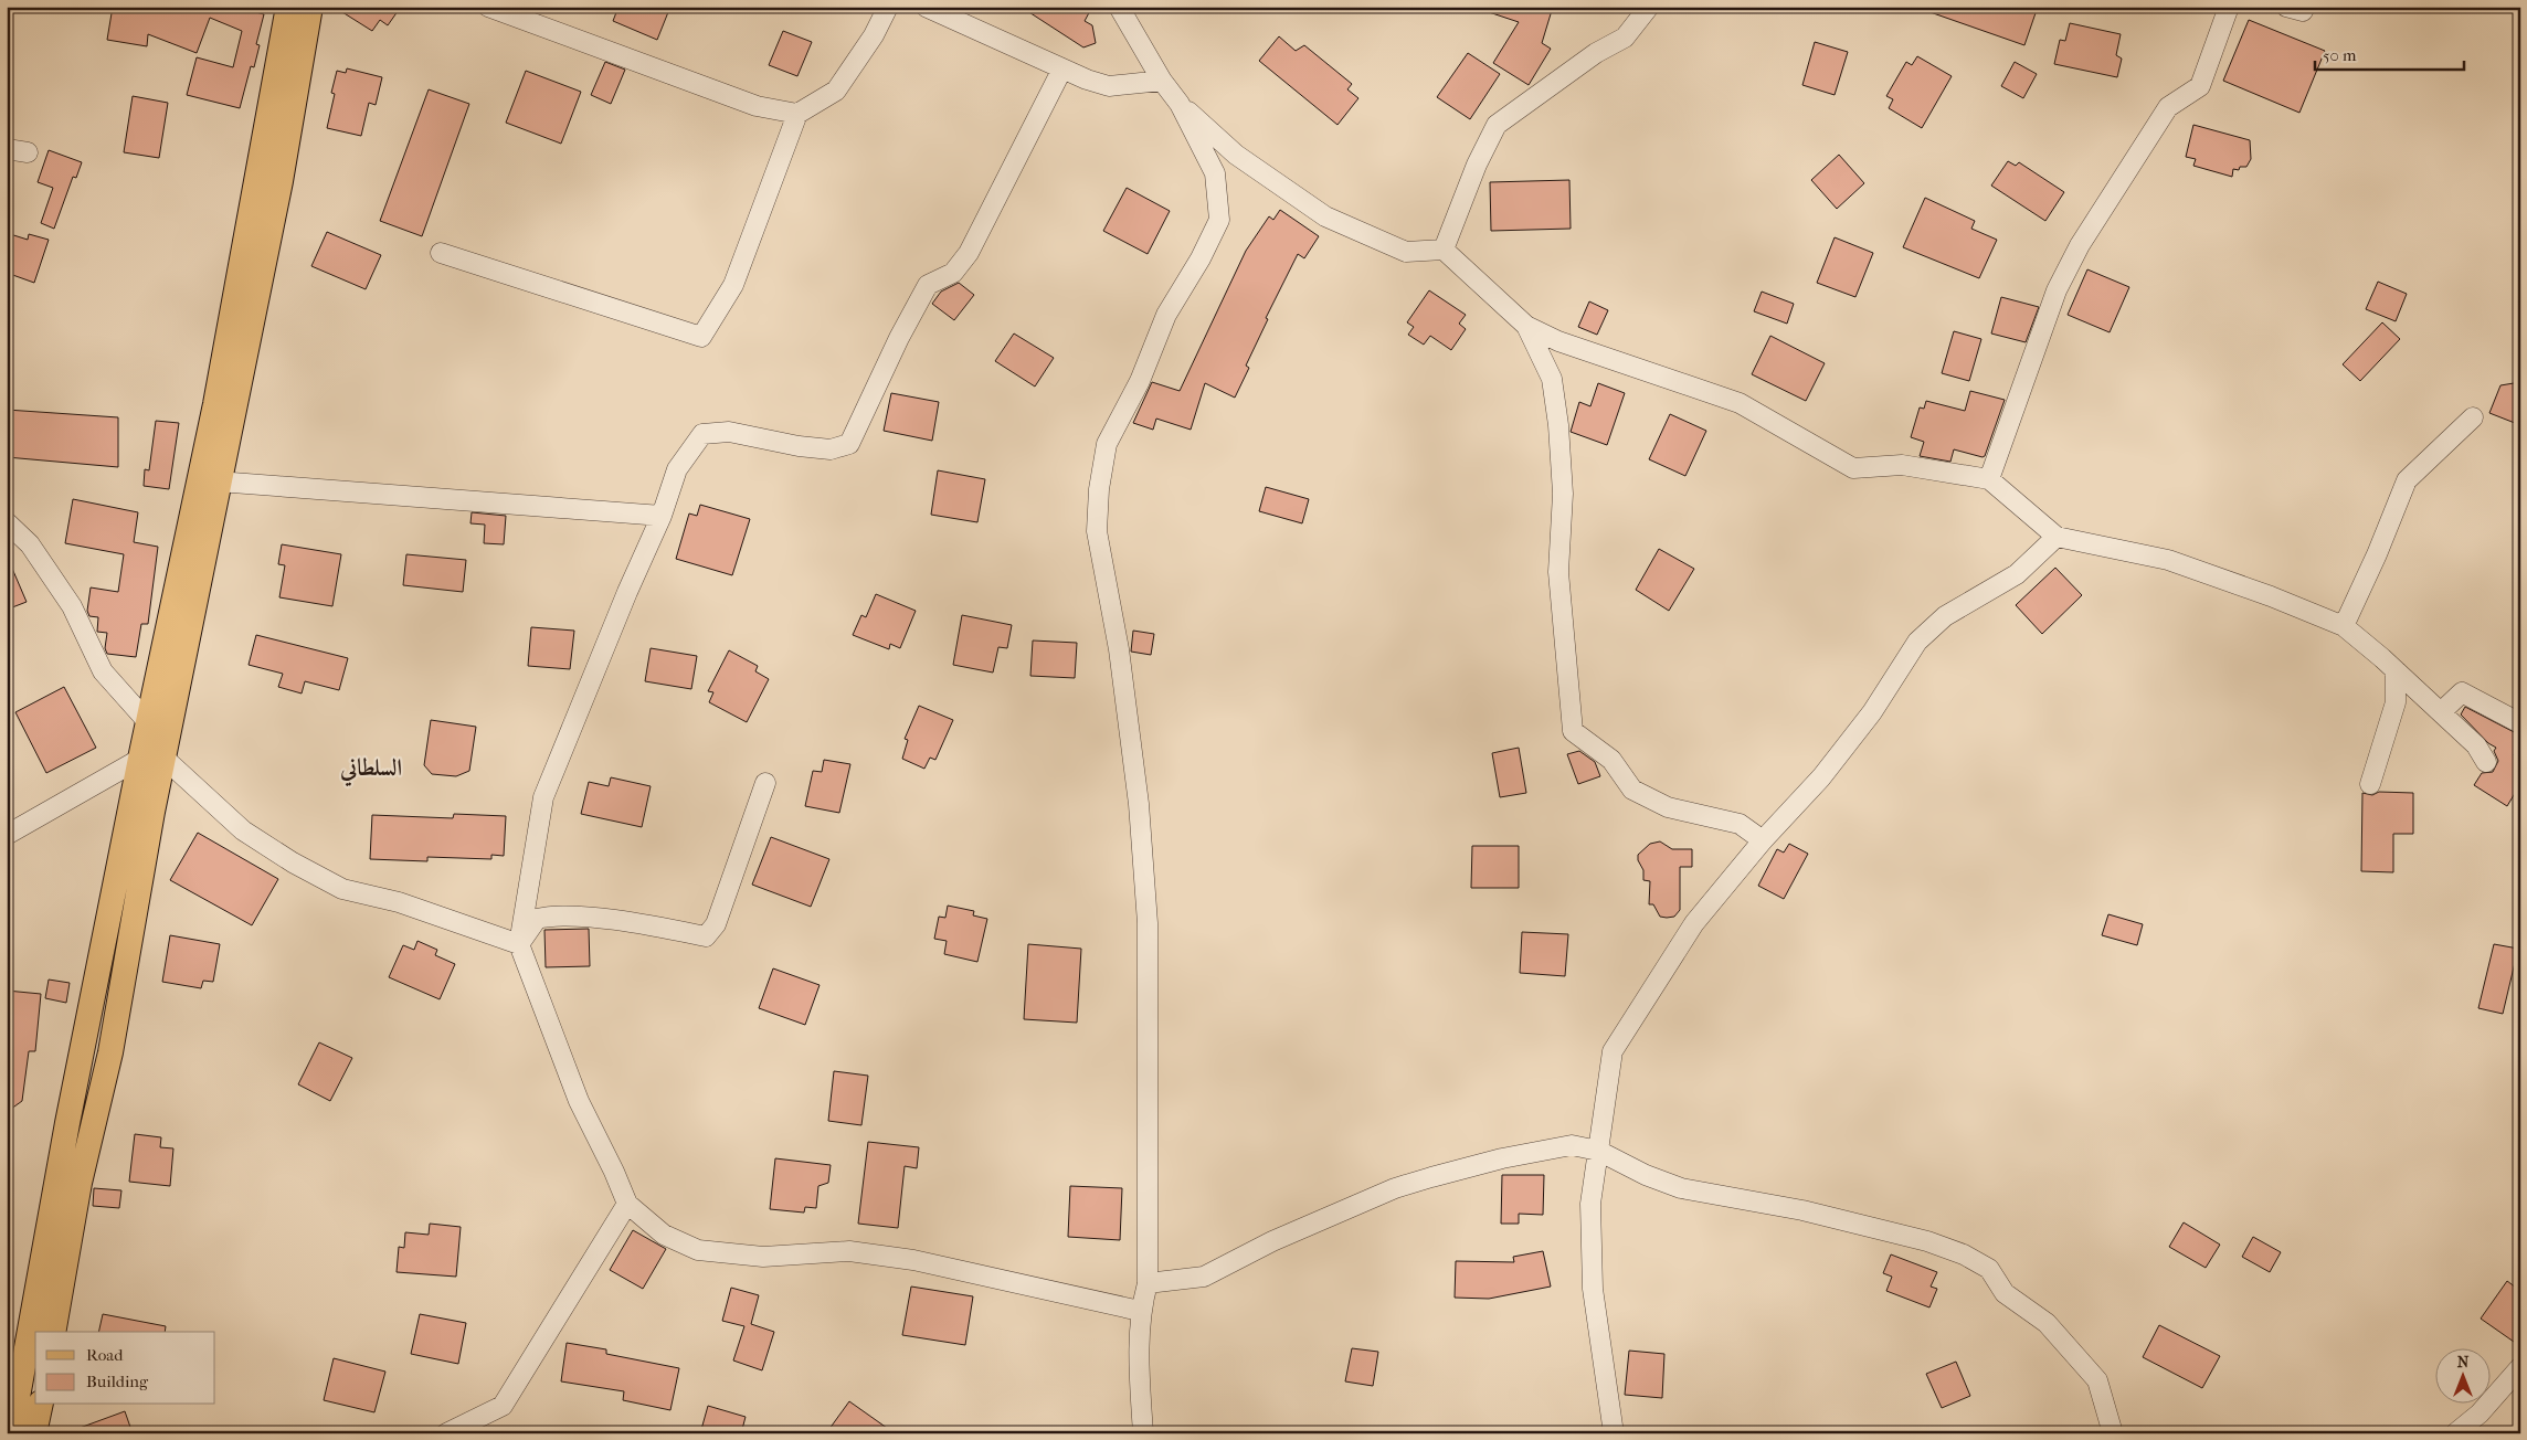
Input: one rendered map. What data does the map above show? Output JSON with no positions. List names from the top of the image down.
{
  "districts": ["السلطاني"],
  "legend": ["Road", "Building"],
  "scale_bar": "50 m",
  "north": "top"
}
